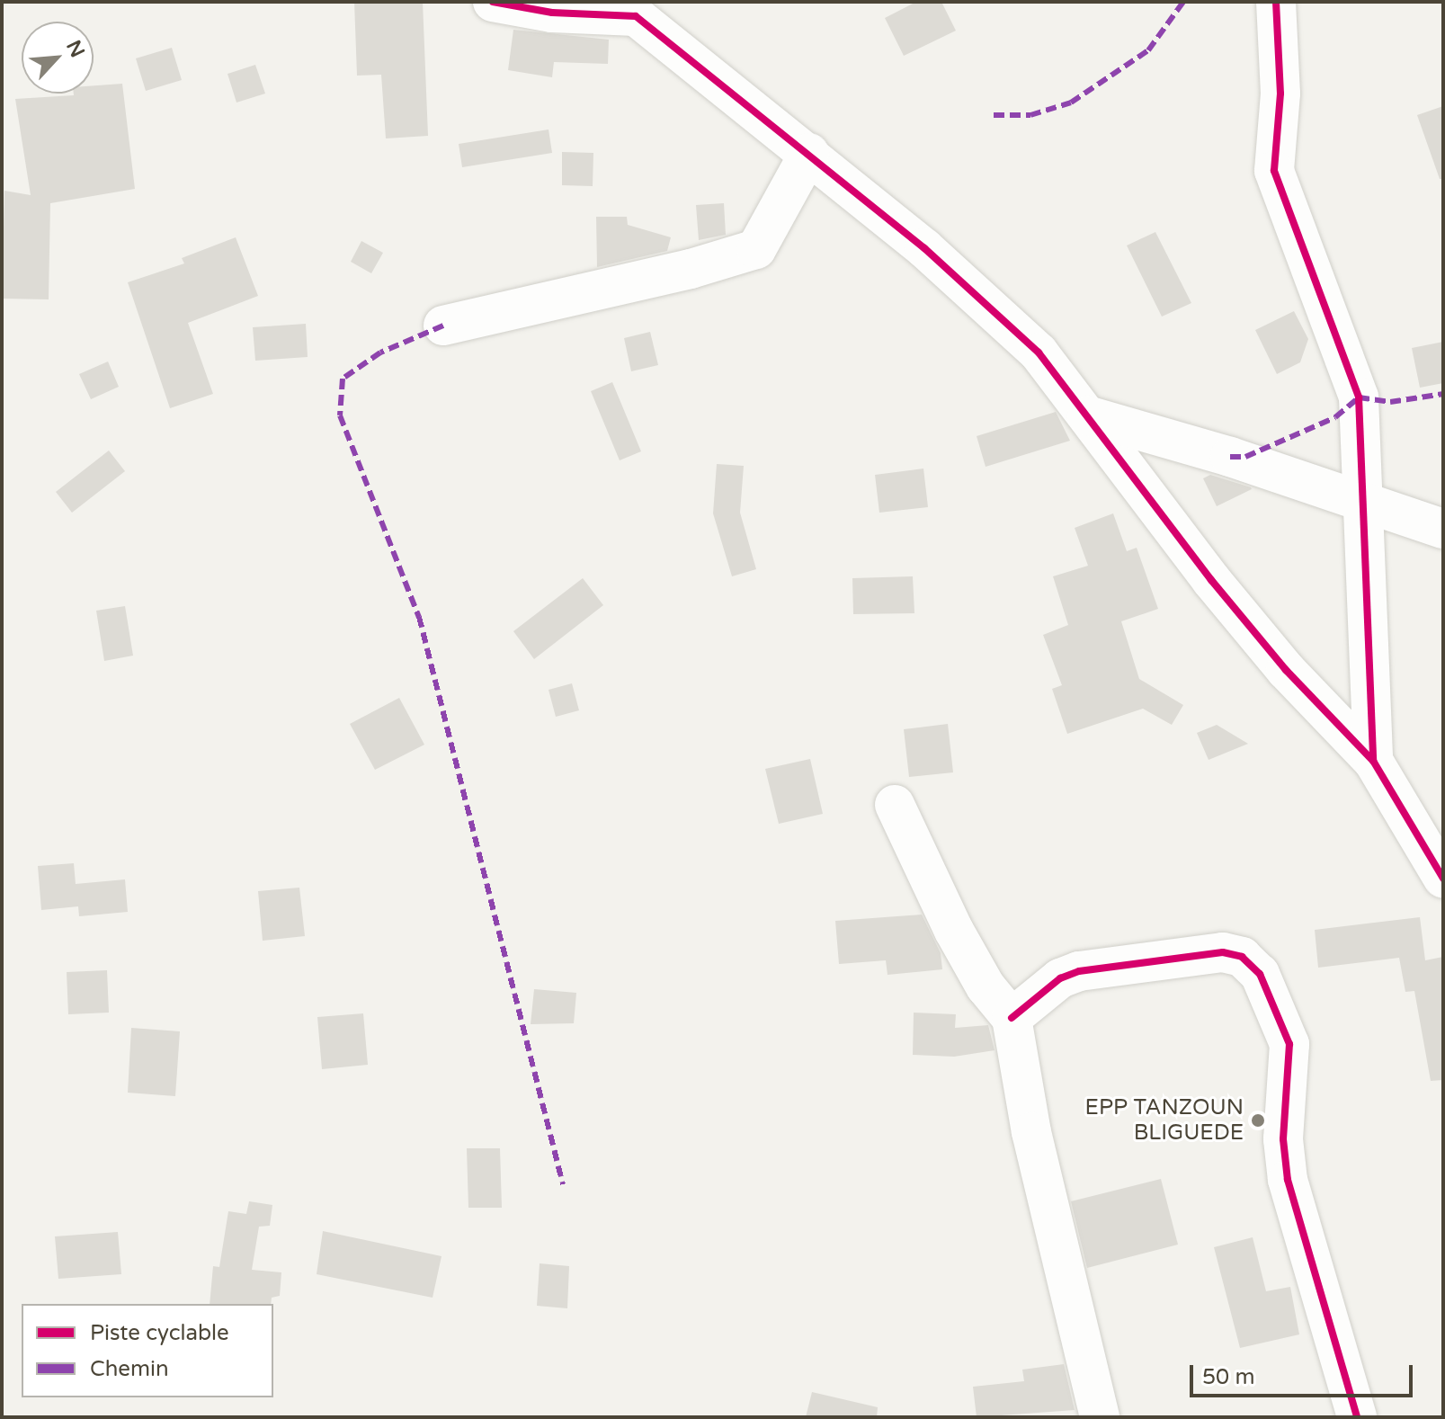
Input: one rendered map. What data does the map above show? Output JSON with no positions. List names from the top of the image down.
{
  "places": ["EPP TANZOUN BLIGUEDE"],
  "legend": ["Piste cyclable", "Chemin"],
  "scale_bar": "50 m",
  "north": "top right"
}
